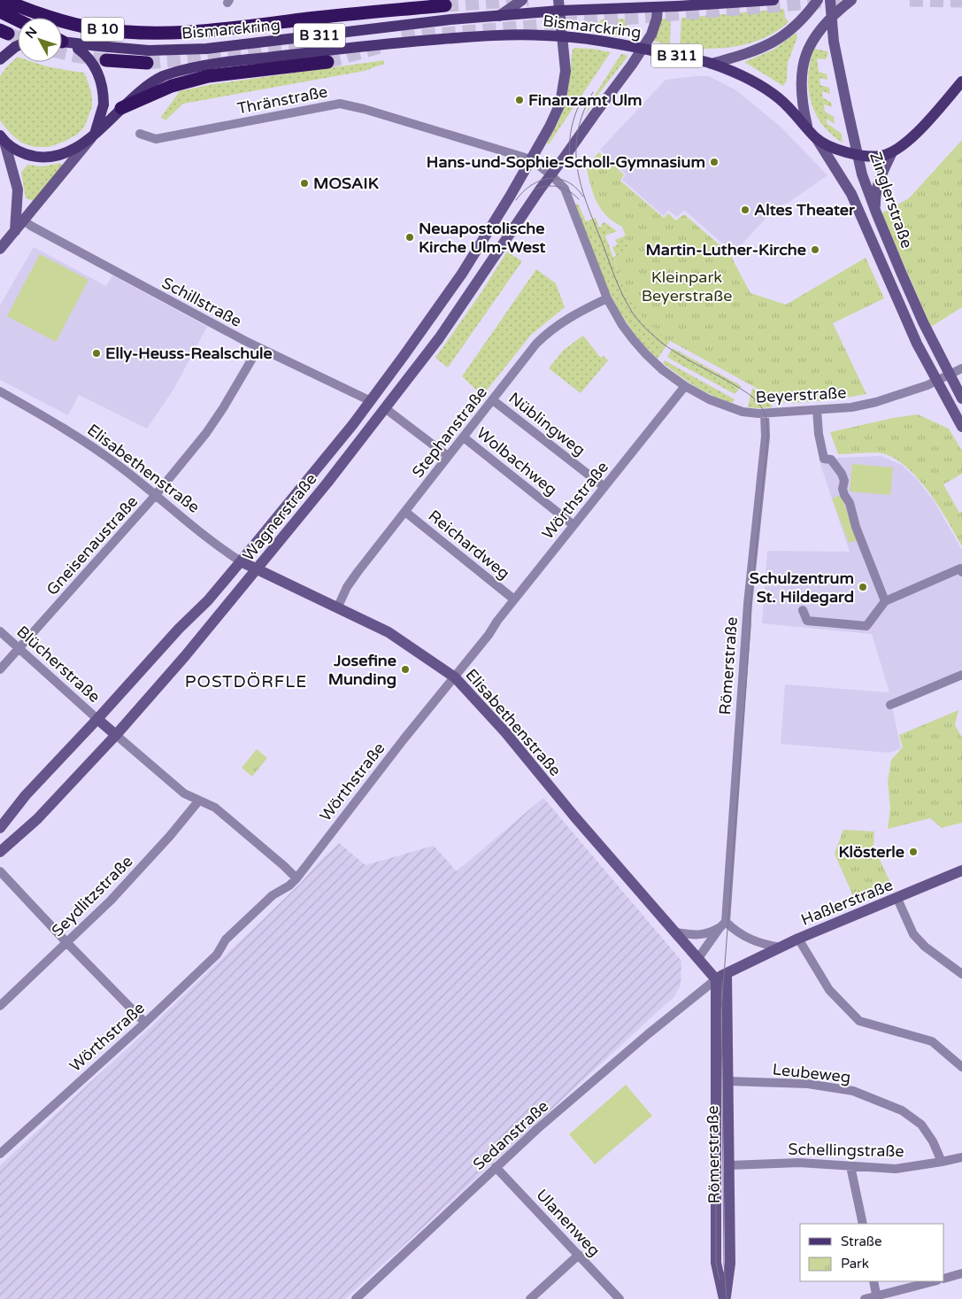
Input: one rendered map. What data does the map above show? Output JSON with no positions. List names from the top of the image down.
{
  "streets": {
    "highway": ["B 10"],
    "main road": ["Bismarckring", "B 311"],
    "street": [
      "Thränstraße",
      "Zinglerstraße",
      "Schillstraße",
      "Beyerstraße",
      "Nüblingweg",
      "Stephanstraße",
      "Wolbachweg",
      "Elisabethenstraße",
      "Wörthstraße",
      "Wagnerstraße",
      "Reichardweg",
      "Gneisenaustraße",
      "Blücherstraße",
      "Römerstraße",
      "Seydlitzstraße",
      "Haßlerstraße",
      "Leubeweg",
      "Sedanstraße",
      "Schellingstraße",
      "Ulanenweg"
    ]
  },
  "crossings": [
    ["Bismarckring", "B 311"],
    ["Bismarckring", "Wagnerstraße"],
    ["B 311", "Zinglerstraße"],
    ["Thränstraße", "Wagnerstraße"],
    ["Zinglerstraße", "Beyerstraße"],
    ["Schillstraße", "Wagnerstraße"],
    ["Schillstraße", "Gneisenaustraße"],
    ["Beyerstraße", "Stephanstraße"],
    ["Beyerstraße", "Wörthstraße"],
    ["Beyerstraße", "Wagnerstraße"],
    ["Beyerstraße", "Römerstraße"],
    ["Nüblingweg", "Stephanstraße"],
    ["Nüblingweg", "Wörthstraße"],
    ["Stephanstraße", "Wolbachweg"],
    ["Stephanstraße", "Elisabethenstraße"],
    ["Stephanstraße", "Reichardweg"],
    ["Wolbachweg", "Wörthstraße"],
    ["Elisabethenstraße", "Wörthstraße"],
    ["Elisabethenstraße", "Wagnerstraße"],
    ["Elisabethenstraße", "Gneisenaustraße"],
    ["Elisabethenstraße", "Haßlerstraße"],
    ["Elisabethenstraße", "Sedanstraße"],
    ["Wörthstraße", "Reichardweg"],
    ["Wagnerstraße", "Blücherstraße"],
    ["Gneisenaustraße", "Blücherstraße"],
    ["Römerstraße", "Leubeweg"],
    ["Römerstraße", "Schellingstraße"],
    ["Haßlerstraße", "Sedanstraße"],
    ["Leubeweg", "Schellingstraße"],
    ["Sedanstraße", "Ulanenweg"]
  ],
  "districts": ["POSTDÖRFLE"],
  "parks": ["Kleinpark Beyerstraße"],
  "places": [
    "Finanzamt Ulm",
    "Hans-und-Sophie-Scholl-Gymnasium",
    "MOSAIK",
    "Altes Theater",
    "Neuapostolische Kirche Ulm-West",
    "Martin-Luther-Kirche",
    "Elly-Heuss-Realschule",
    "Schulzentrum St. Hildegard",
    "Josefine Munding",
    "Klösterle"
  ],
  "legend": ["Straße", "Park"],
  "north": "top left"
}
